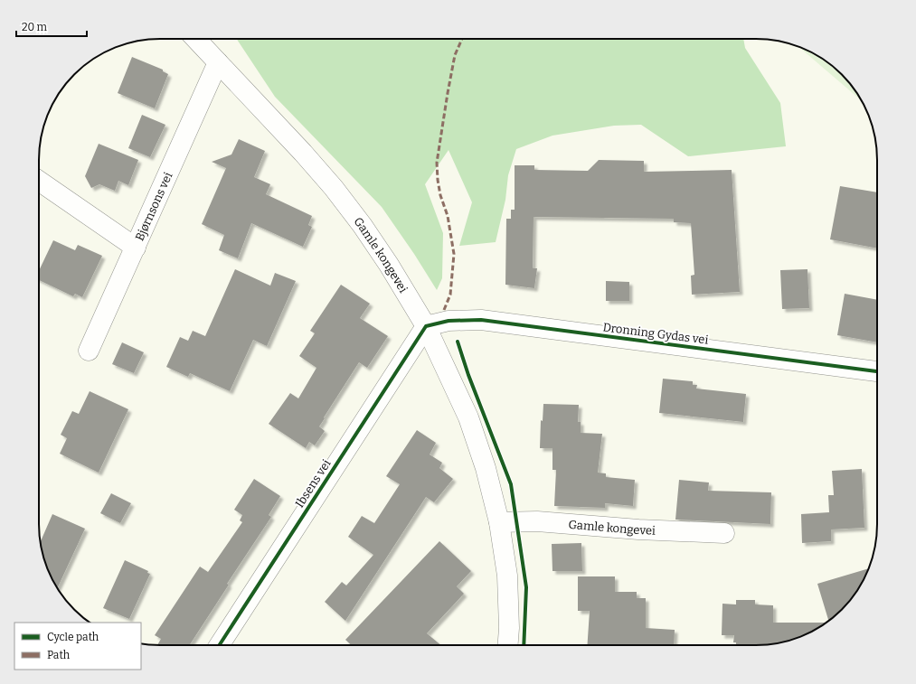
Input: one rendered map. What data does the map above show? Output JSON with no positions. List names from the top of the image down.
{
  "streets": {
    "street": [
      "Bjørnsons vei",
      "Gamle kongevei",
      "Dronning Gydas vei",
      "Ibsens vei"
    ]
  },
  "crossings": [
    ["Bjørnsons vei", "Gamle kongevei"],
    ["Gamle kongevei", "Dronning Gydas vei"],
    ["Gamle kongevei", "Ibsens vei"],
    ["Dronning Gydas vei", "Ibsens vei"]
  ],
  "legend": ["Cycle path", "Path"],
  "scale_bar": "20 m"
}
